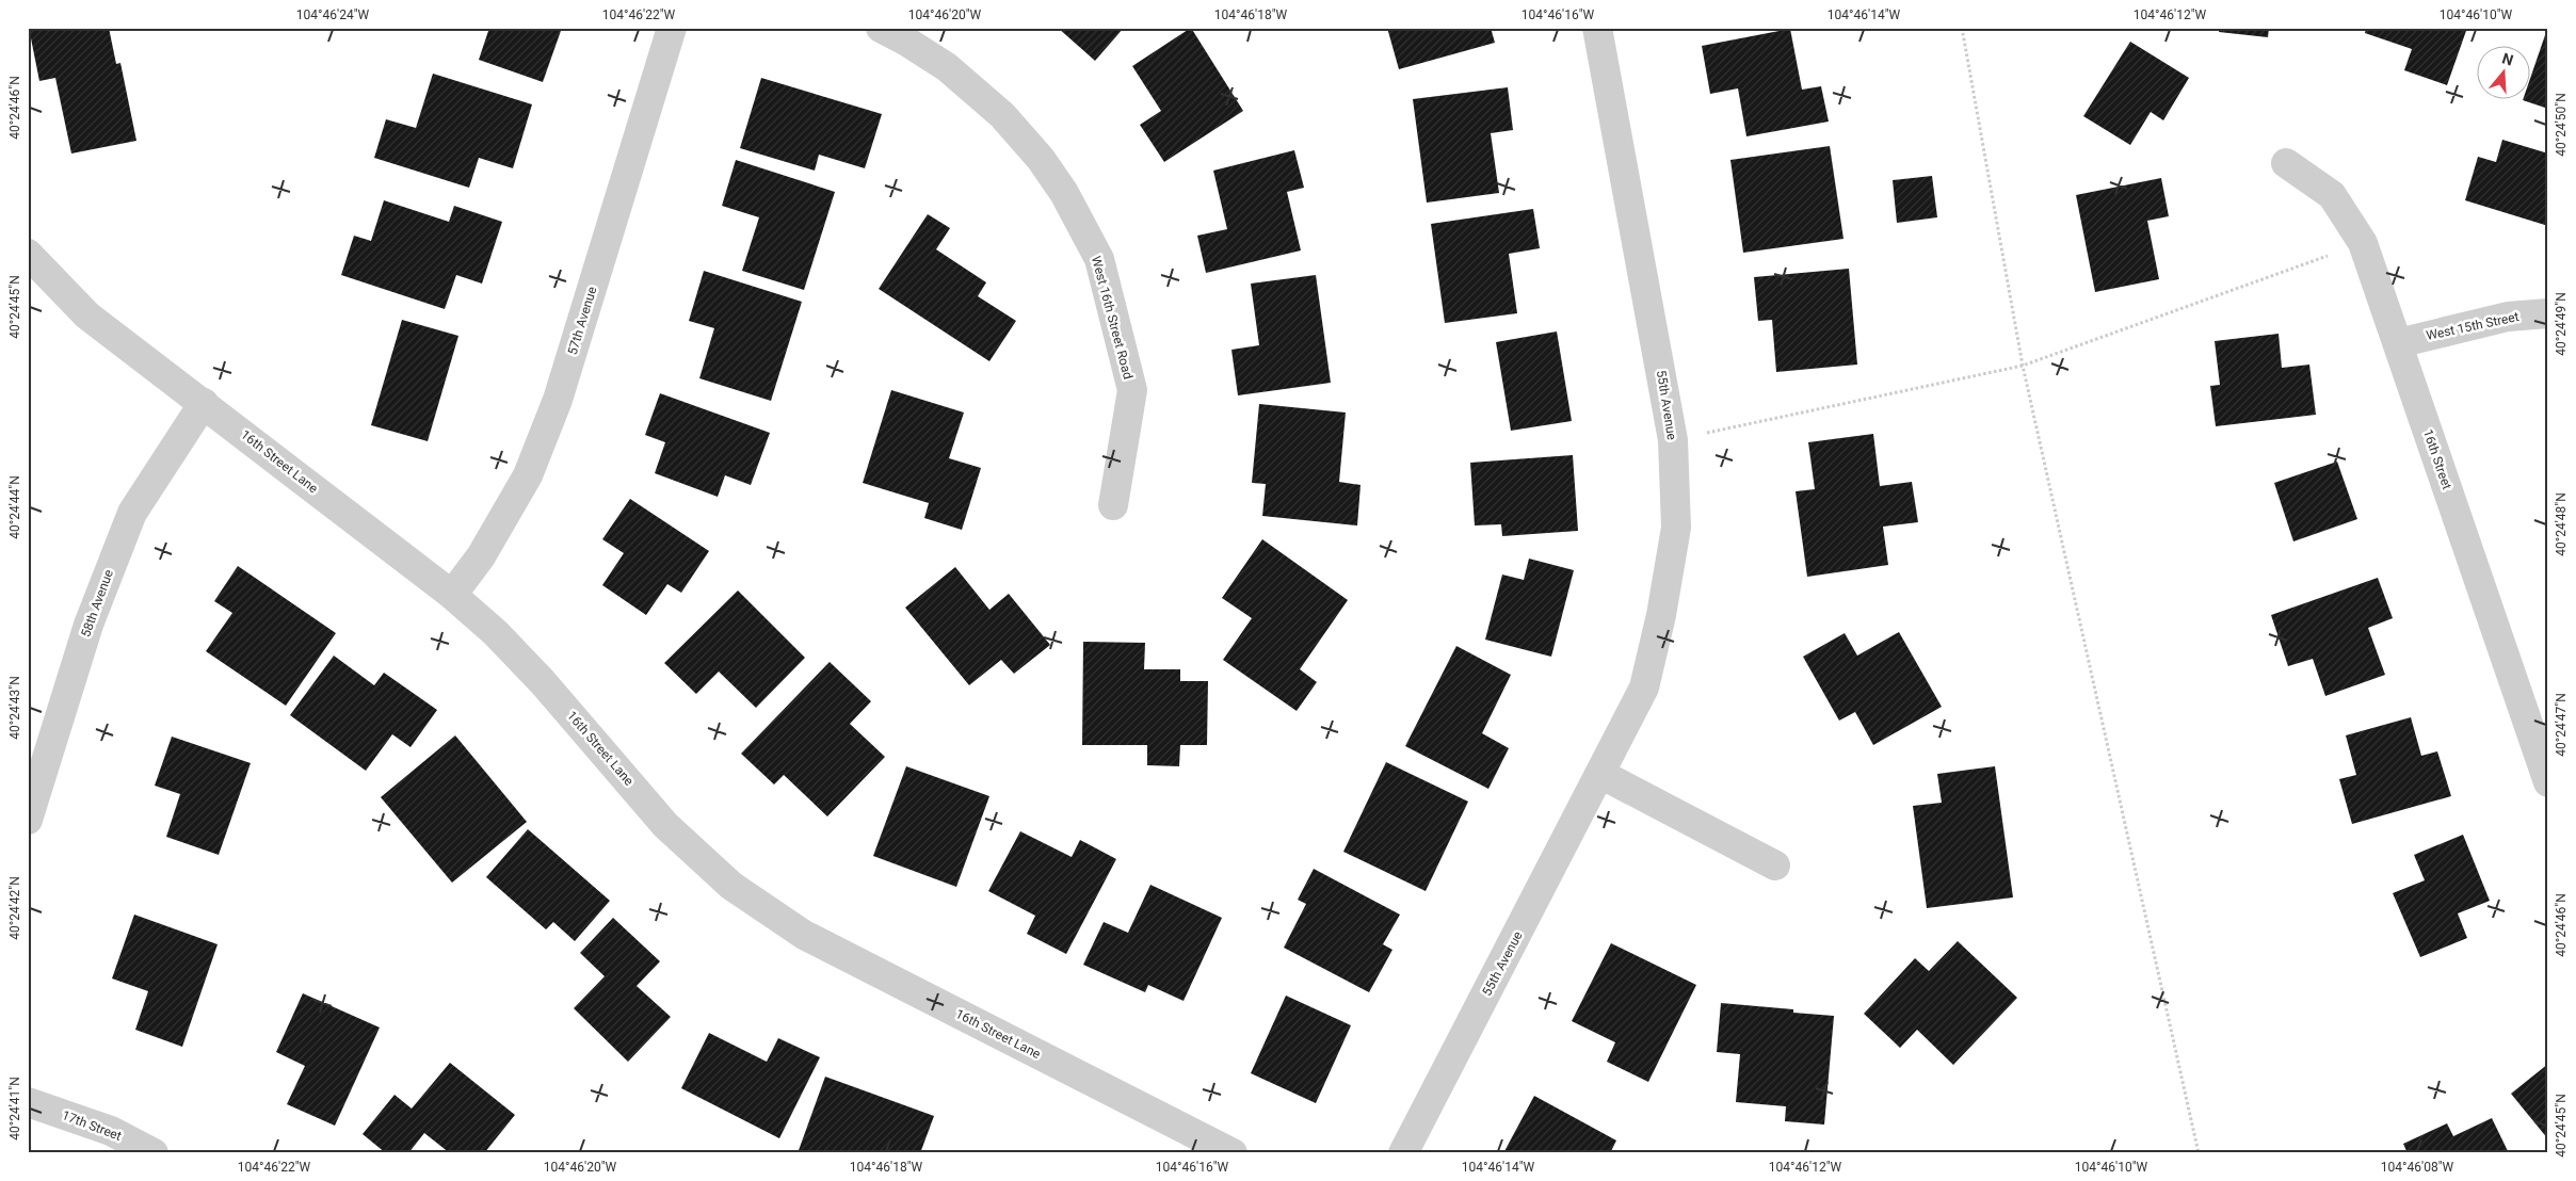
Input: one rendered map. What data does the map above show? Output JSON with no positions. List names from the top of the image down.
{
  "streets": {
    "street": [
      "West 16th Street Road",
      "57th Avenue",
      "West 15th Street",
      "55th Avenue",
      "16th Street",
      "16th Street Lane",
      "58th Avenue",
      "17th Street"
    ]
  },
  "crossings": [
    ["57th Avenue", "16th Street Lane"],
    ["West 15th Street", "16th Street"],
    ["16th Street Lane", "58th Avenue"]
  ],
  "north": "top",
  "coordinates": [
    "104°46'24\"W",
    "104°46'22\"W",
    "104°46'20\"W",
    "104°46'18\"W",
    "104°46'16\"W",
    "104°46'14\"W",
    "104°46'12\"W",
    "104°46'10\"W",
    "40°24'46\"N",
    "40°24'50\"N",
    "40°24'45\"N",
    "40°24'49\"N",
    "40°24'44\"N",
    "40°24'48\"N",
    "40°24'43\"N",
    "40°24'47\"N",
    "40°24'42\"N",
    "40°24'41\"N",
    "104°46'08\"W"
  ]
}
